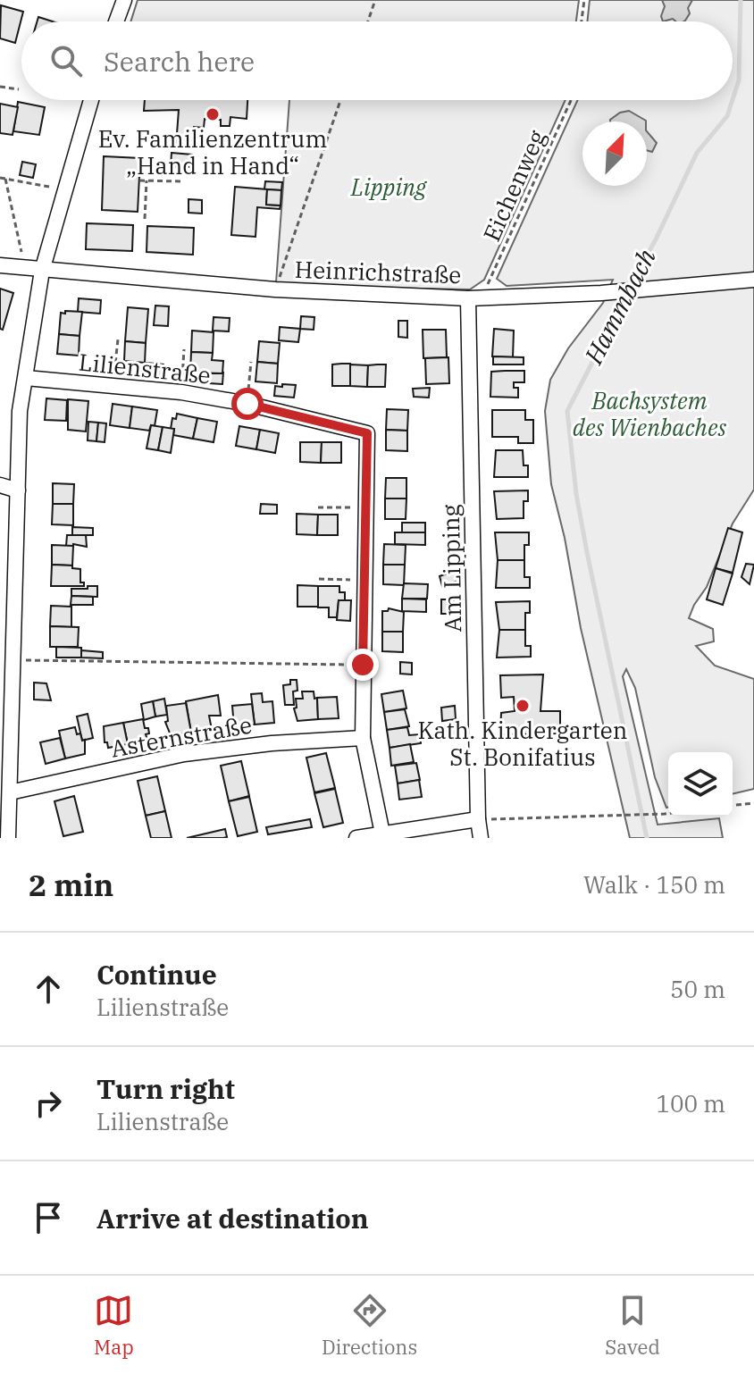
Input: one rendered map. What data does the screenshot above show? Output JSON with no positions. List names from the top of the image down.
{
  "streets": {
    "street": [
      "Heinrichstraße",
      "Lilienstraße",
      "Am Lipping",
      "Asternstraße"
    ],
    "path": ["Eichenweg"]
  },
  "crossings": [
    ["Eichenweg", "Heinrichstraße"],
    ["Eichenweg", "Am Lipping"],
    ["Heinrichstraße", "Am Lipping"],
    ["Lilienstraße", "Asternstraße"]
  ],
  "water": ["Hammbach"],
  "parks": ["Lipping", "Bachsystem des Wienbaches"],
  "places": ["Ev. Familienzentrum „Hand in Hand“", "Kath. Kindergarten St. Bonifatius"],
  "north": "top right",
  "page": {
    "search": "Search here",
    "heading": ["2 min", "Walk · 150 m"],
    "list": [
      ["Continue", "Lilienstraße", "50 m"],
      ["Turn right", "Lilienstraße", "100 m"],
      "Arrive at destination"
    ],
    "nav": ["Map", "Directions", "Saved"]
  }
}
